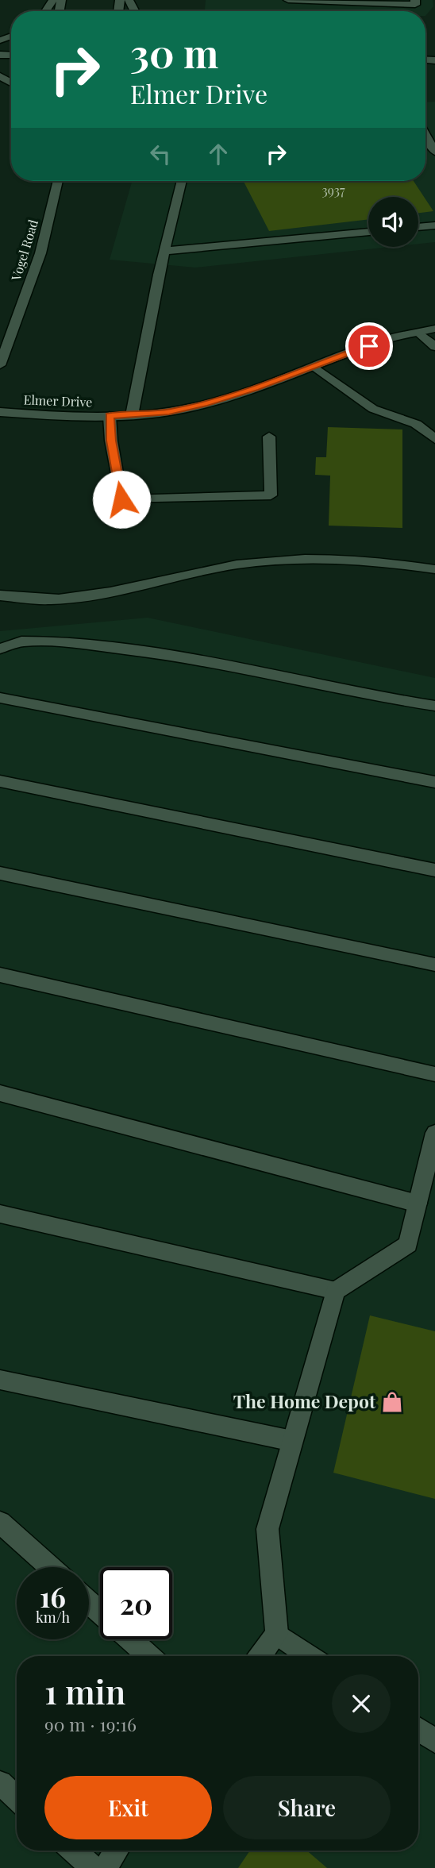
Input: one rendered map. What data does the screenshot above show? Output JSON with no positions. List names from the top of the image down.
{
  "streets": {
    "street": ["Vogel Road", "Elmer Drive"]
  },
  "places": {
    "shop": ["The Home Depot"]
  },
  "house_numbers": ["3937"],
  "page": {
    "turn": ["30 m", "Elmer Drive"],
    "speed": "16 km/h",
    "limit": "20",
    "heading": ["1 min", "90 m · 19:16"],
    "buttons": ["Exit", "Share"]
  }
}
